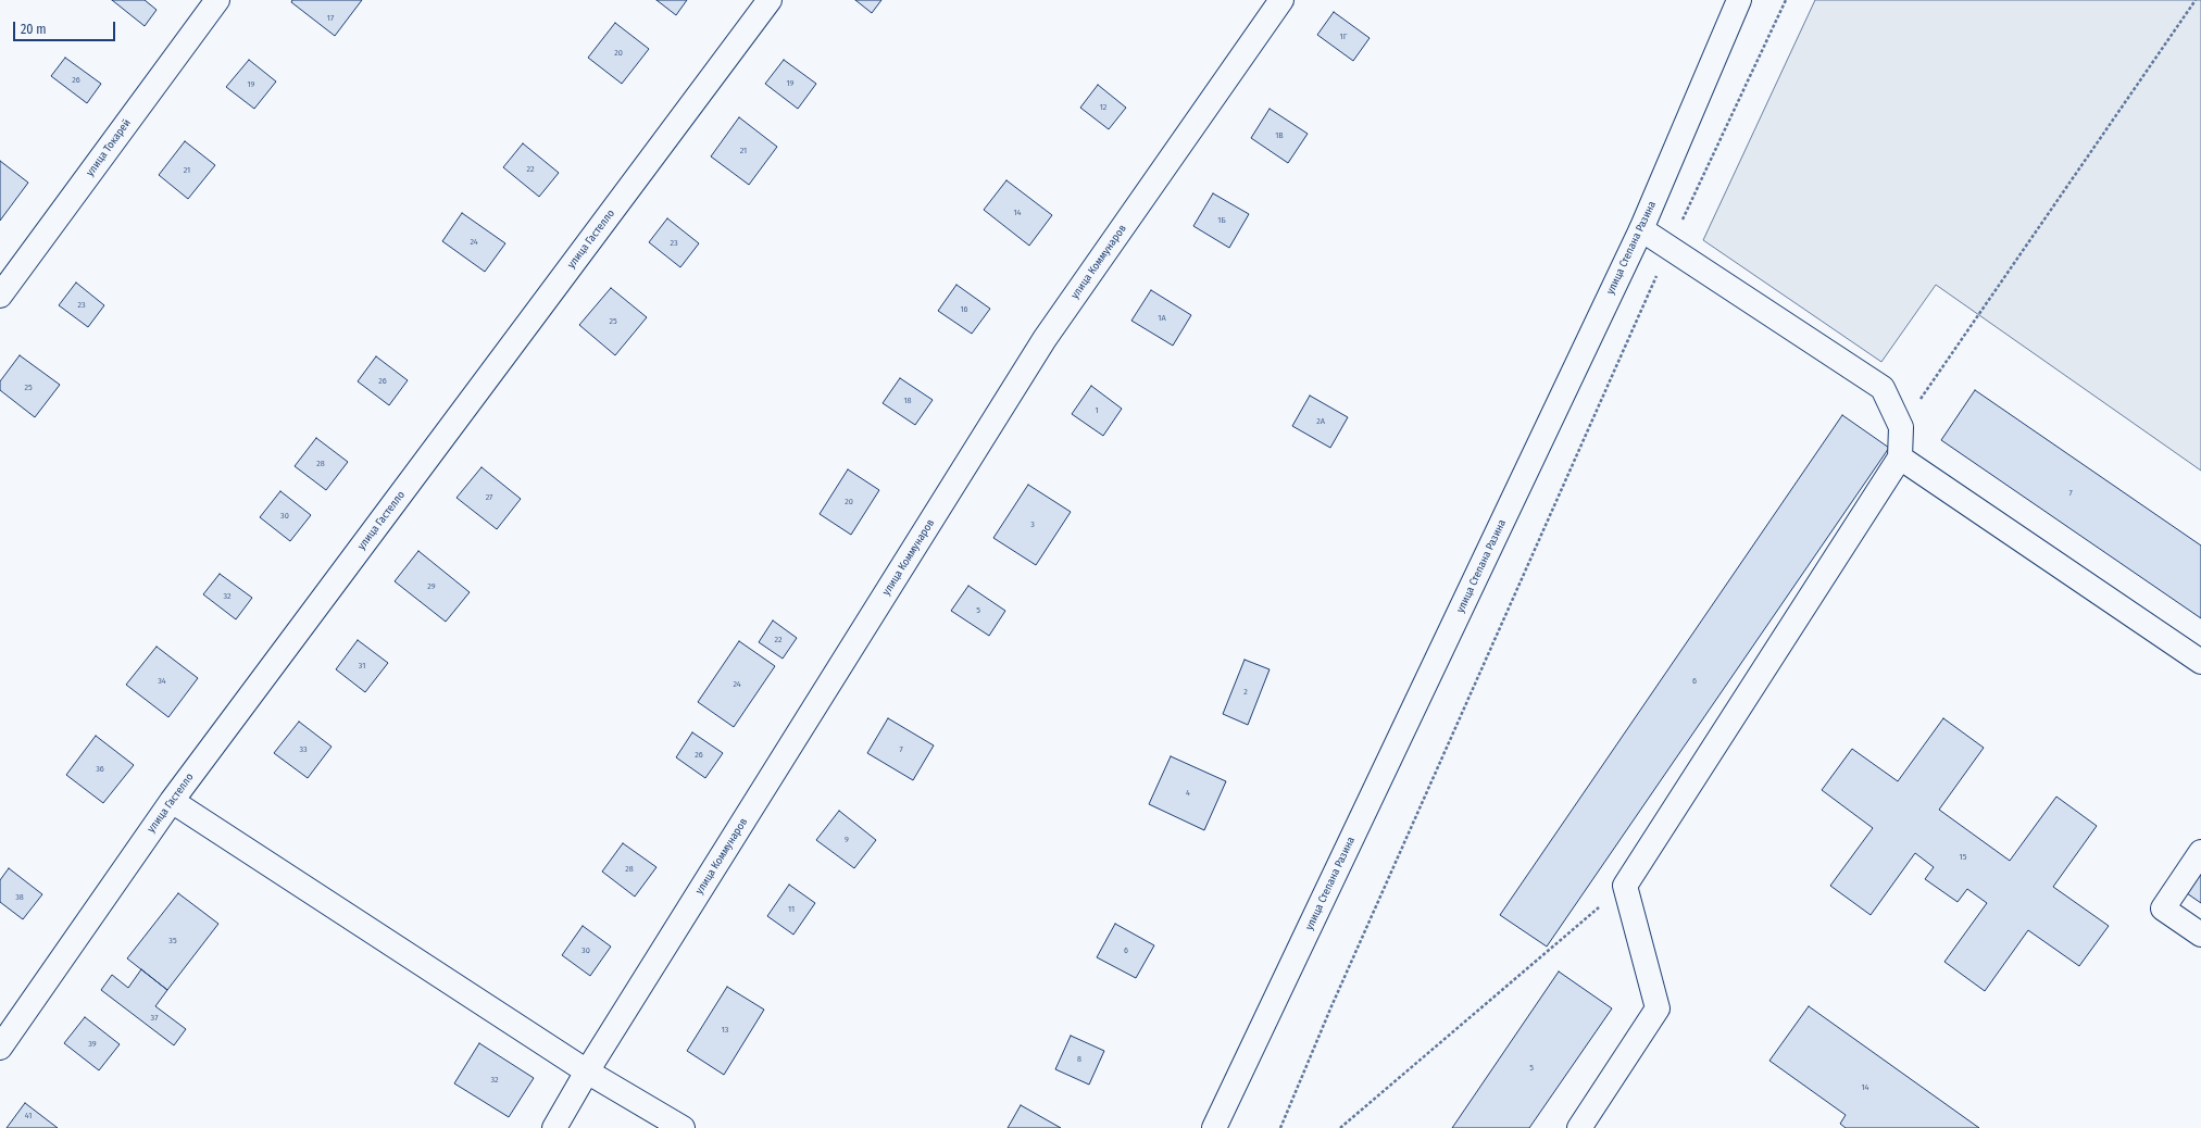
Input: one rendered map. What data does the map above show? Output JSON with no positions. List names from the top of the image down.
{
  "streets": {
    "street": [
      "улица Токарей",
      "улица Гастелло",
      "улица Степана Разина",
      "улица Коммунаров"
    ]
  },
  "house_numbers": [
    "17",
    "1Г",
    "20",
    "26",
    "19",
    "19",
    "12",
    "1В",
    "21",
    "22",
    "21",
    "14",
    "1Б",
    "24",
    "23",
    "23",
    "16",
    "1А",
    "25",
    "26",
    "25",
    "18",
    "1",
    "2А",
    "28",
    "7",
    "27",
    "20",
    "30",
    "3",
    "29",
    "32",
    "5",
    "22",
    "31",
    "34",
    "6",
    "24",
    "2",
    "33",
    "7",
    "26",
    "36",
    "4",
    "9",
    "15",
    "28",
    "38",
    "11",
    "35",
    "30",
    "6",
    "37",
    "13",
    "39",
    "8",
    "5",
    "32",
    "14",
    "41"
  ],
  "scale_bar": "20 m"
}
